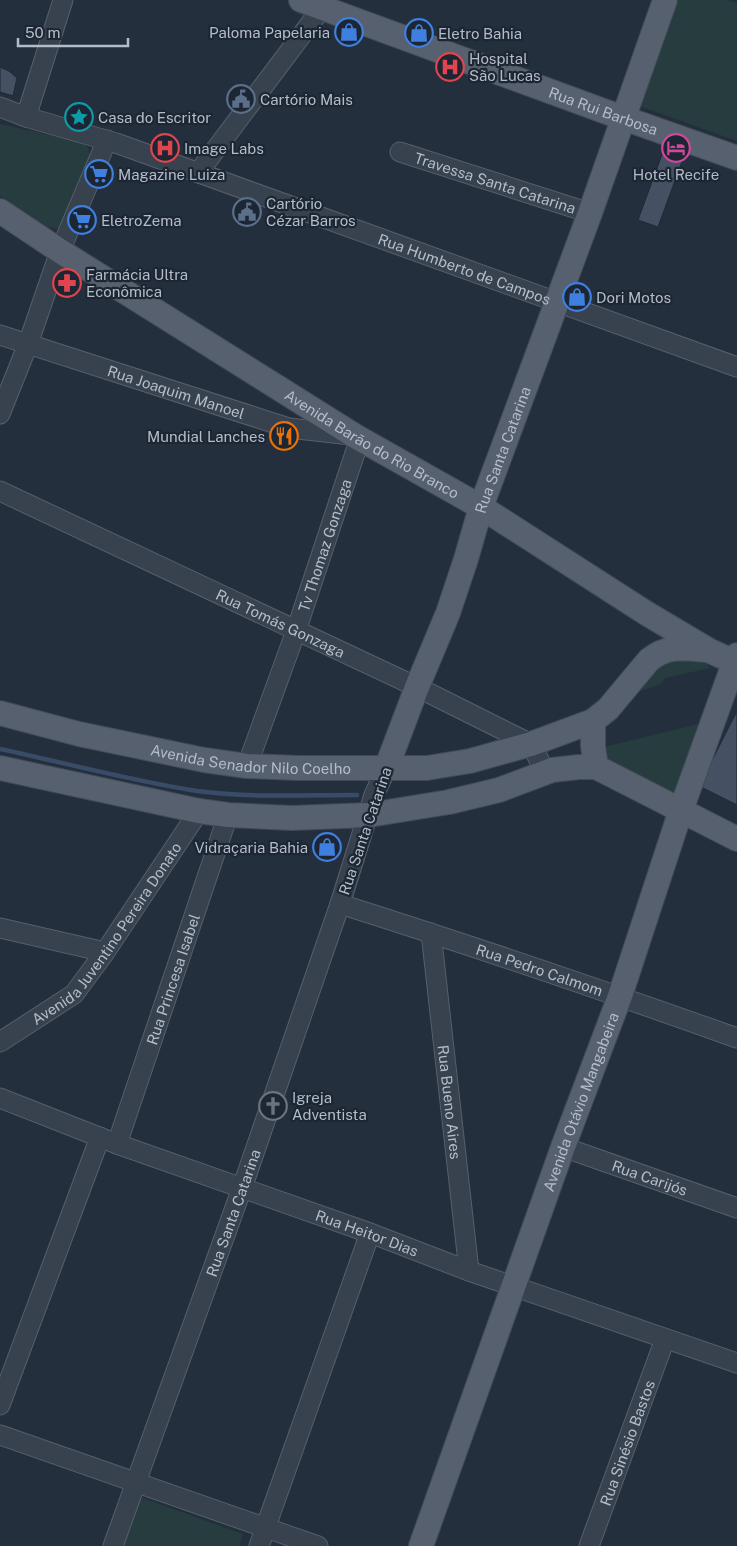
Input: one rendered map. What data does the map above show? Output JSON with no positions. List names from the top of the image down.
{
  "streets": {
    "main road": [
      "Rua Rui Barbosa",
      "Avenida Barão do Rio Branco",
      "Rua Santa Catarina",
      "Avenida Senador Nilo Coelho",
      "Avenida Otávio Mangabeira"
    ],
    "street": [
      "Travessa Santa Catarina",
      "Rua Humberto de Campos",
      "Rua Joaquim Manoel",
      "Tv Thomaz Gonzaga",
      "Rua Tomás Gonzaga",
      "Avenida Juventino Pereira Donato",
      "Rua Pedro Calmom",
      "Rua Princesa Isabel",
      "Rua Bueno Aires",
      "Rua Carijós",
      "Rua Heitor Dias",
      "Rua Sinésio Bastos"
    ]
  },
  "crossings": [
    ["Rua Rui Barbosa", "Rua Santa Catarina"],
    ["Travessa Santa Catarina", "Rua Santa Catarina"],
    ["Rua Humberto de Campos", "Rua Santa Catarina"],
    ["Rua Joaquim Manoel", "Avenida Barão do Rio Branco"],
    ["Rua Joaquim Manoel", "Tv Thomaz Gonzaga"],
    ["Avenida Barão do Rio Branco", "Rua Santa Catarina"],
    ["Avenida Barão do Rio Branco", "Tv Thomaz Gonzaga"],
    ["Avenida Barão do Rio Branco", "Avenida Senador Nilo Coelho"],
    ["Avenida Barão do Rio Branco", "Avenida Otávio Mangabeira"],
    ["Rua Santa Catarina", "Rua Tomás Gonzaga"],
    ["Rua Santa Catarina", "Avenida Senador Nilo Coelho"],
    ["Rua Santa Catarina", "Rua Pedro Calmom"],
    ["Rua Santa Catarina", "Rua Heitor Dias"],
    ["Tv Thomaz Gonzaga", "Rua Tomás Gonzaga"],
    ["Tv Thomaz Gonzaga", "Avenida Senador Nilo Coelho"],
    ["Rua Tomás Gonzaga", "Avenida Senador Nilo Coelho"],
    ["Rua Pedro Calmom", "Avenida Otávio Mangabeira"],
    ["Rua Pedro Calmom", "Rua Bueno Aires"],
    ["Rua Princesa Isabel", "Rua Heitor Dias"],
    ["Avenida Otávio Mangabeira", "Rua Carijós"],
    ["Avenida Otávio Mangabeira", "Rua Heitor Dias"],
    ["Rua Bueno Aires", "Rua Heitor Dias"],
    ["Rua Heitor Dias", "Rua Sinésio Bastos"]
  ],
  "places": {
    "shop": [
      "Paloma Papelaria",
      "Eletro Bahia",
      "Dori Motos",
      "Vidraçaria Bahia"
    ],
    "hospital": ["Hospital São Lucas", "Image Labs"],
    "public building": ["Cartório Mais", "Cartório Cézar Barros"],
    "place": ["Casa do Escritor"],
    "hotel": ["Hotel Recife"],
    "supermarket": ["Magazine Luiza", "EletroZema"],
    "pharmacy": ["Farmácia Ultra Econômica"],
    "restaurant": ["Mundial Lanches"],
    "church": ["Igreja Adventista"]
  },
  "scale_bar": "50 m"
}
